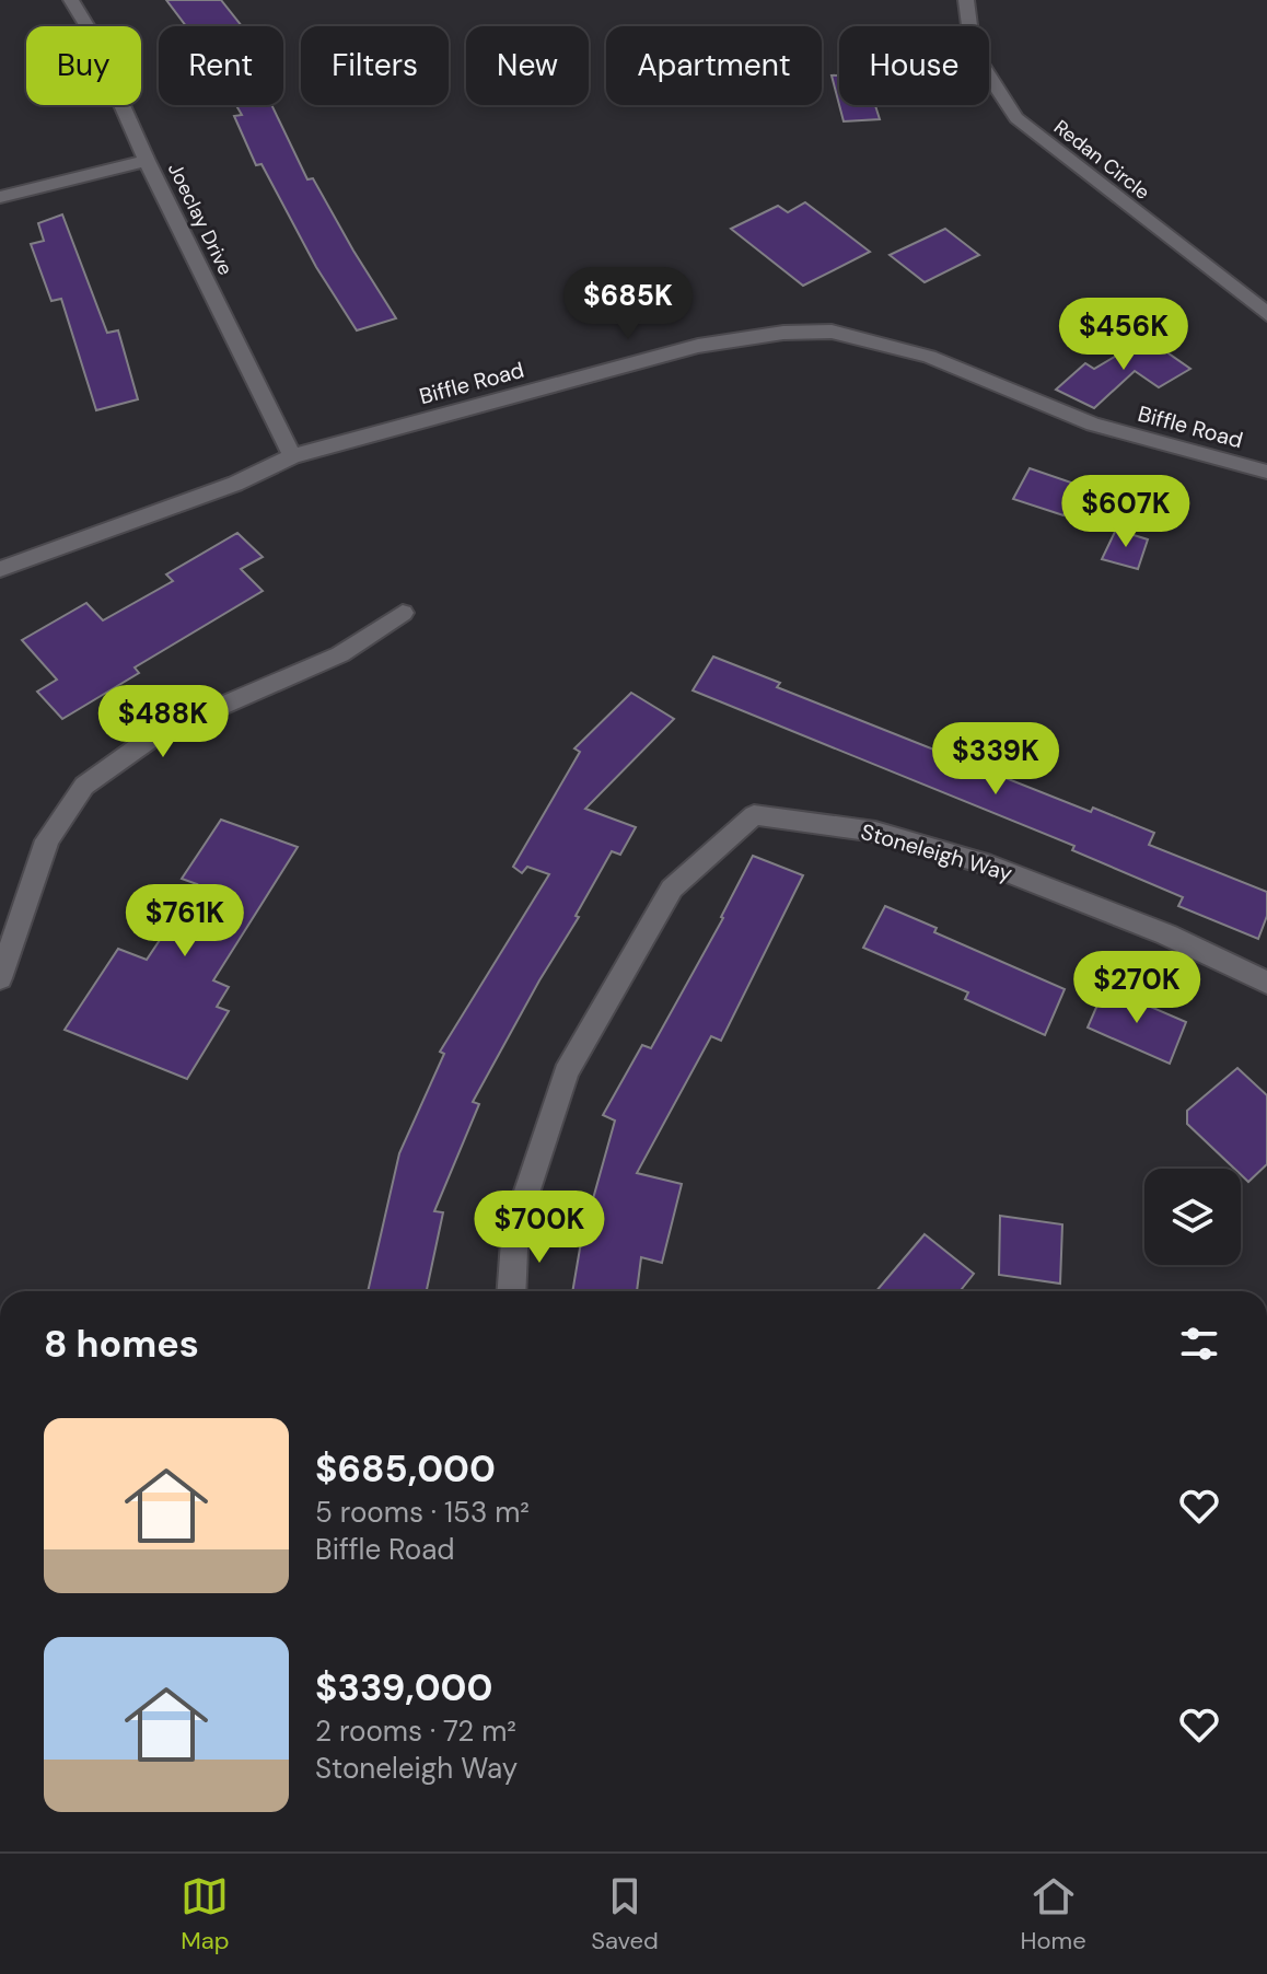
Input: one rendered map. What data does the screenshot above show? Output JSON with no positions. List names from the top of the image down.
{
  "streets": {
    "street": [
      "Redan Circle",
      "Joeclay Drive",
      "Biffle Road",
      "Stoneleigh Way"
    ]
  },
  "crossings": [
    ["Joeclay Drive", "Biffle Road"]
  ],
  "page": {
    "chip": [
      "Buy",
      "Rent",
      "Filters",
      "New",
      "Apartment",
      "House"
    ],
    "price": [
      "$685K",
      "$456K",
      "$607K",
      "$488K",
      "$339K",
      "$761K",
      "$270K",
      "$700K"
    ],
    "heading": "8 homes",
    "list": [
      {
        "name": "$685,000",
        "note": "5 rooms · 153 m² · Biffle Road"
      },
      {
        "name": "$339,000",
        "note": "2 rooms · 72 m² · Stoneleigh Way"
      }
    ],
    "tabs": ["Map", "Saved", "Home"]
  }
}
